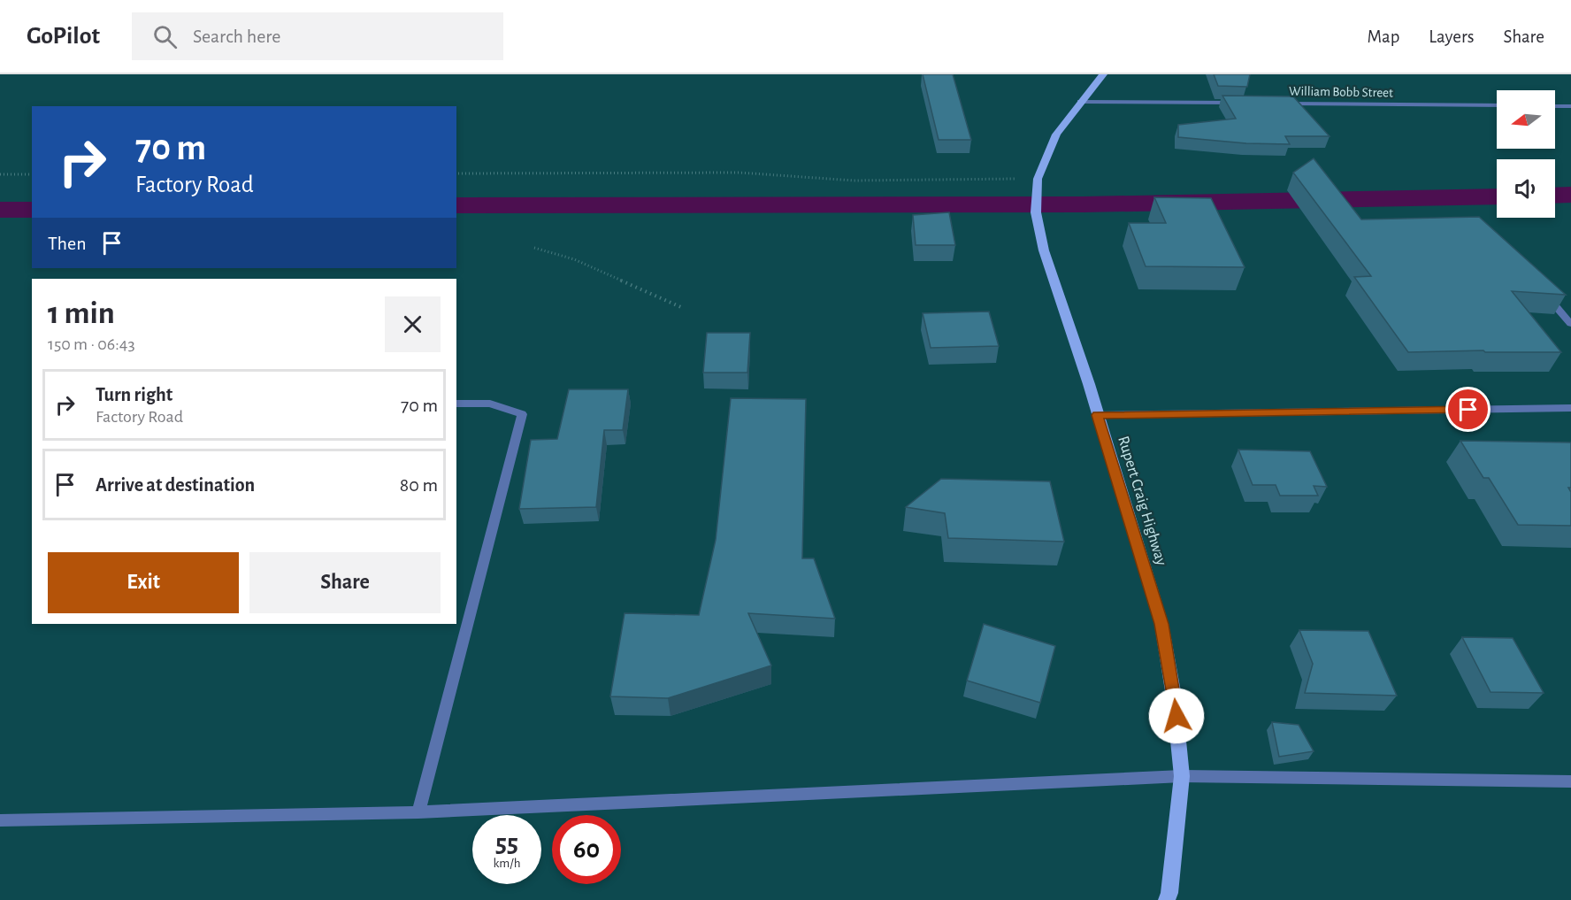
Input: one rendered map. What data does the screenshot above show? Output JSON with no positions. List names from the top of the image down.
{
  "streets": {
    "main road": ["Rupert Craig Highway"],
    "street": ["William Bobb Street"]
  },
  "north": "left",
  "page": {
    "header": "GoPilot",
    "search": "Search here",
    "nav": ["Map", "Layers", "Share"],
    "turn": ["70 m", "Factory Road"],
    "then": "Then",
    "heading": ["1 min", "150 m · 06:43"],
    "list": [
      {
        "name": "Turn right",
        "note": "Factory Road",
        "value": "70 m"
      },
      {
        "name": "Arrive at destination",
        "value": "80 m"
      }
    ],
    "buttons": ["Exit", "Share"],
    "speed": "55 km/h",
    "limit": "60"
  }
}
